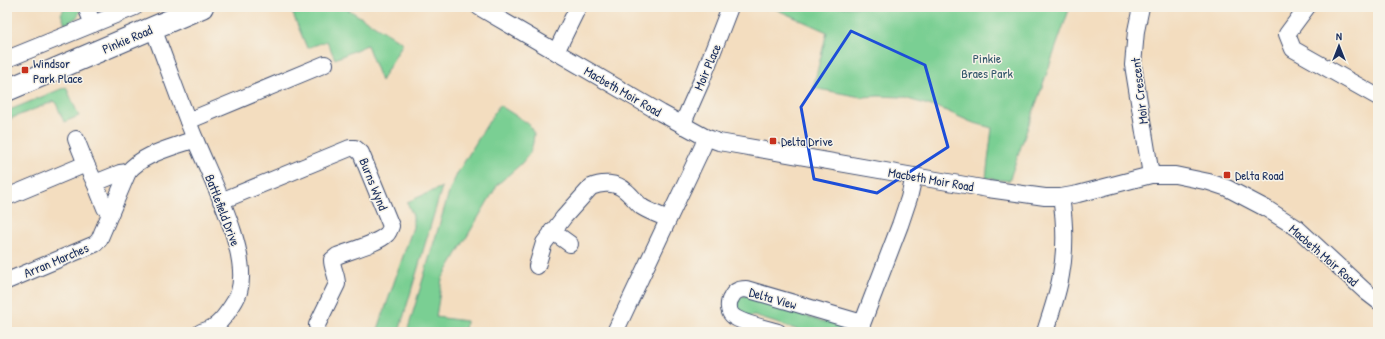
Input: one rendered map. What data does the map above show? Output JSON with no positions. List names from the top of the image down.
{
  "streets": {
    "main road": ["Pinkie Road"],
    "street": [
      "Moir Place",
      "Macbeth Moir Road",
      "Moir Crescent",
      "Burns Wynd",
      "Battlefield Drive",
      "Arran Marches",
      "Delta View"
    ]
  },
  "crossings": [
    ["Pinkie Road", "Battlefield Drive"],
    ["Moir Place", "Macbeth Moir Road"],
    ["Macbeth Moir Road", "Moir Crescent"],
    ["Macbeth Moir Road", "Delta View"],
    ["Burns Wynd", "Battlefield Drive"],
    ["Battlefield Drive", "Arran Marches"]
  ],
  "parks": ["Pinkie Braes Park"],
  "places": {
    "transit": ["Windsor Park Place", "Delta Drive", "Delta Road"]
  },
  "north": "top"
}
